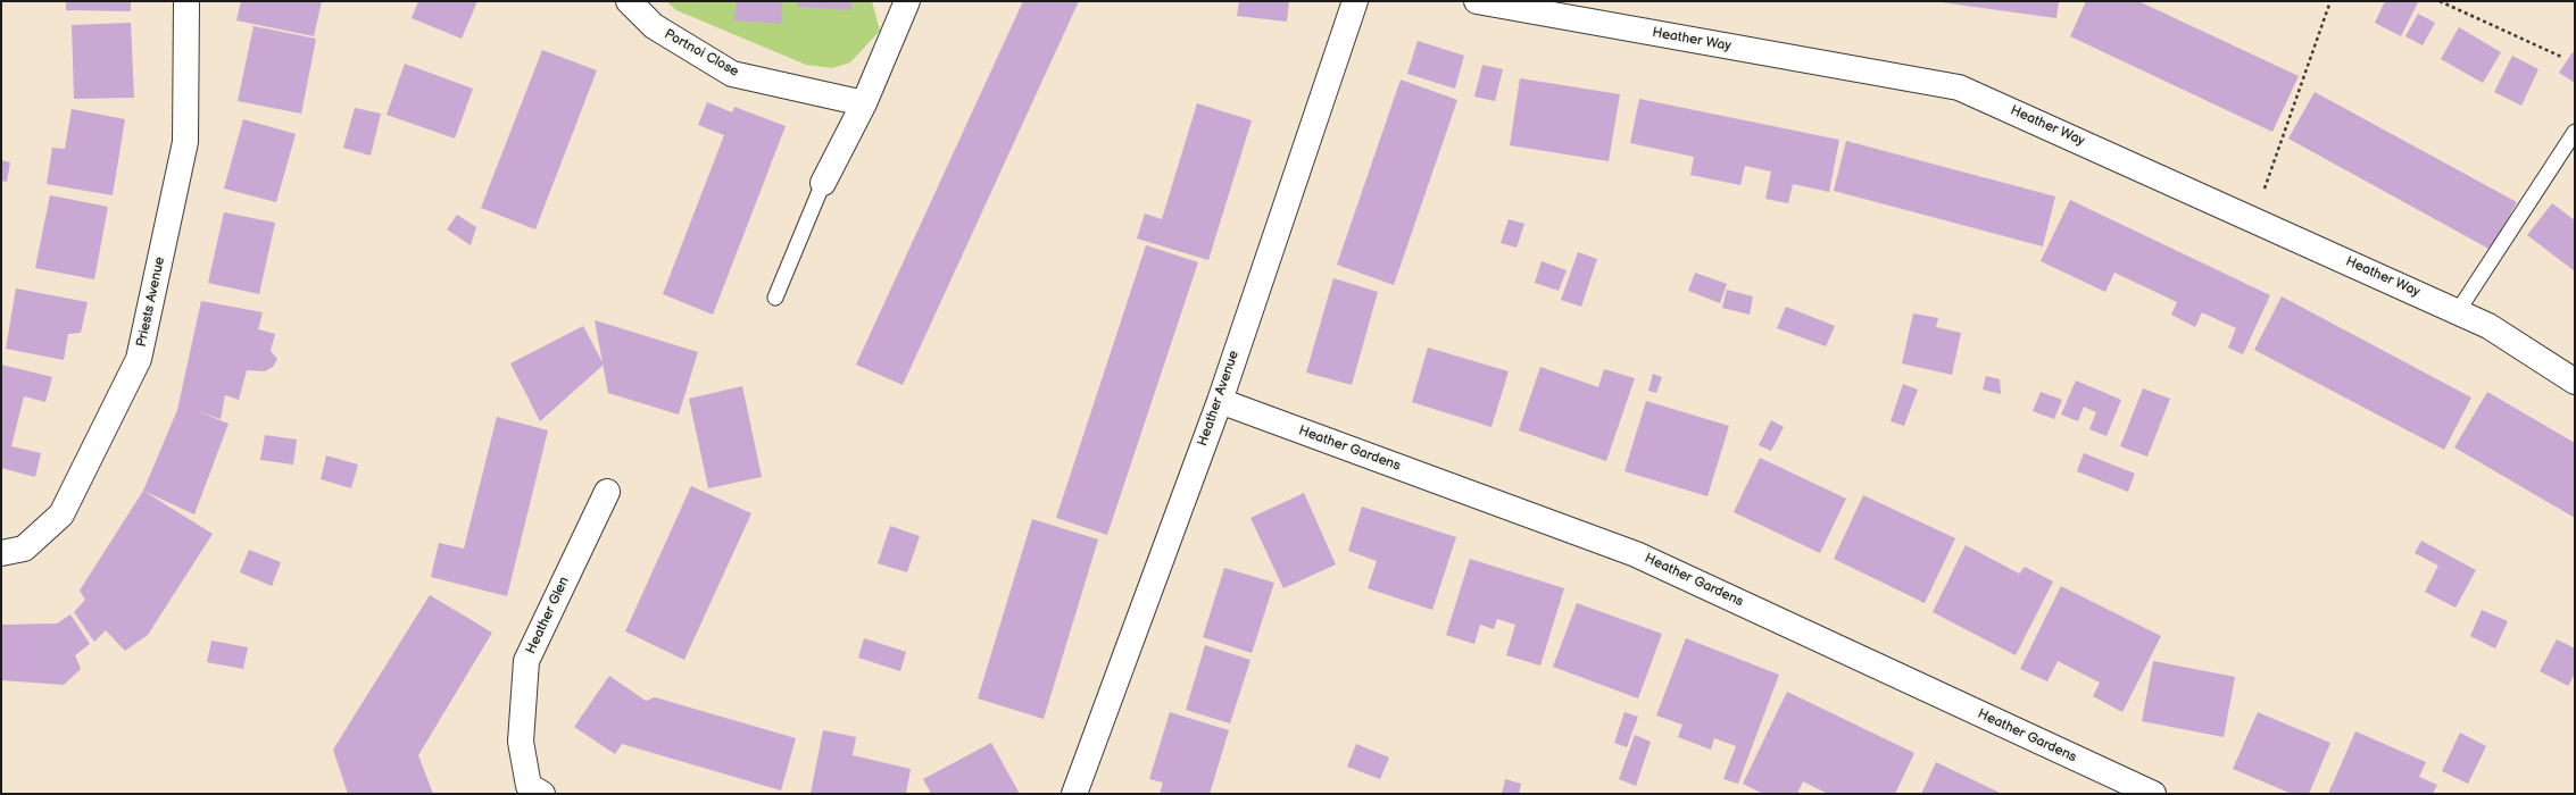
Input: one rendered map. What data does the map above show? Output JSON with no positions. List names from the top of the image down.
{
  "streets": {
    "street": [
      "Heather Way",
      "Portnoi Close",
      "Priests Avenue",
      "Heather Avenue",
      "Heather Gardens",
      "Heather Glen"
    ]
  },
  "crossings": [
    ["Heather Avenue", "Heather Gardens"]
  ]
}
